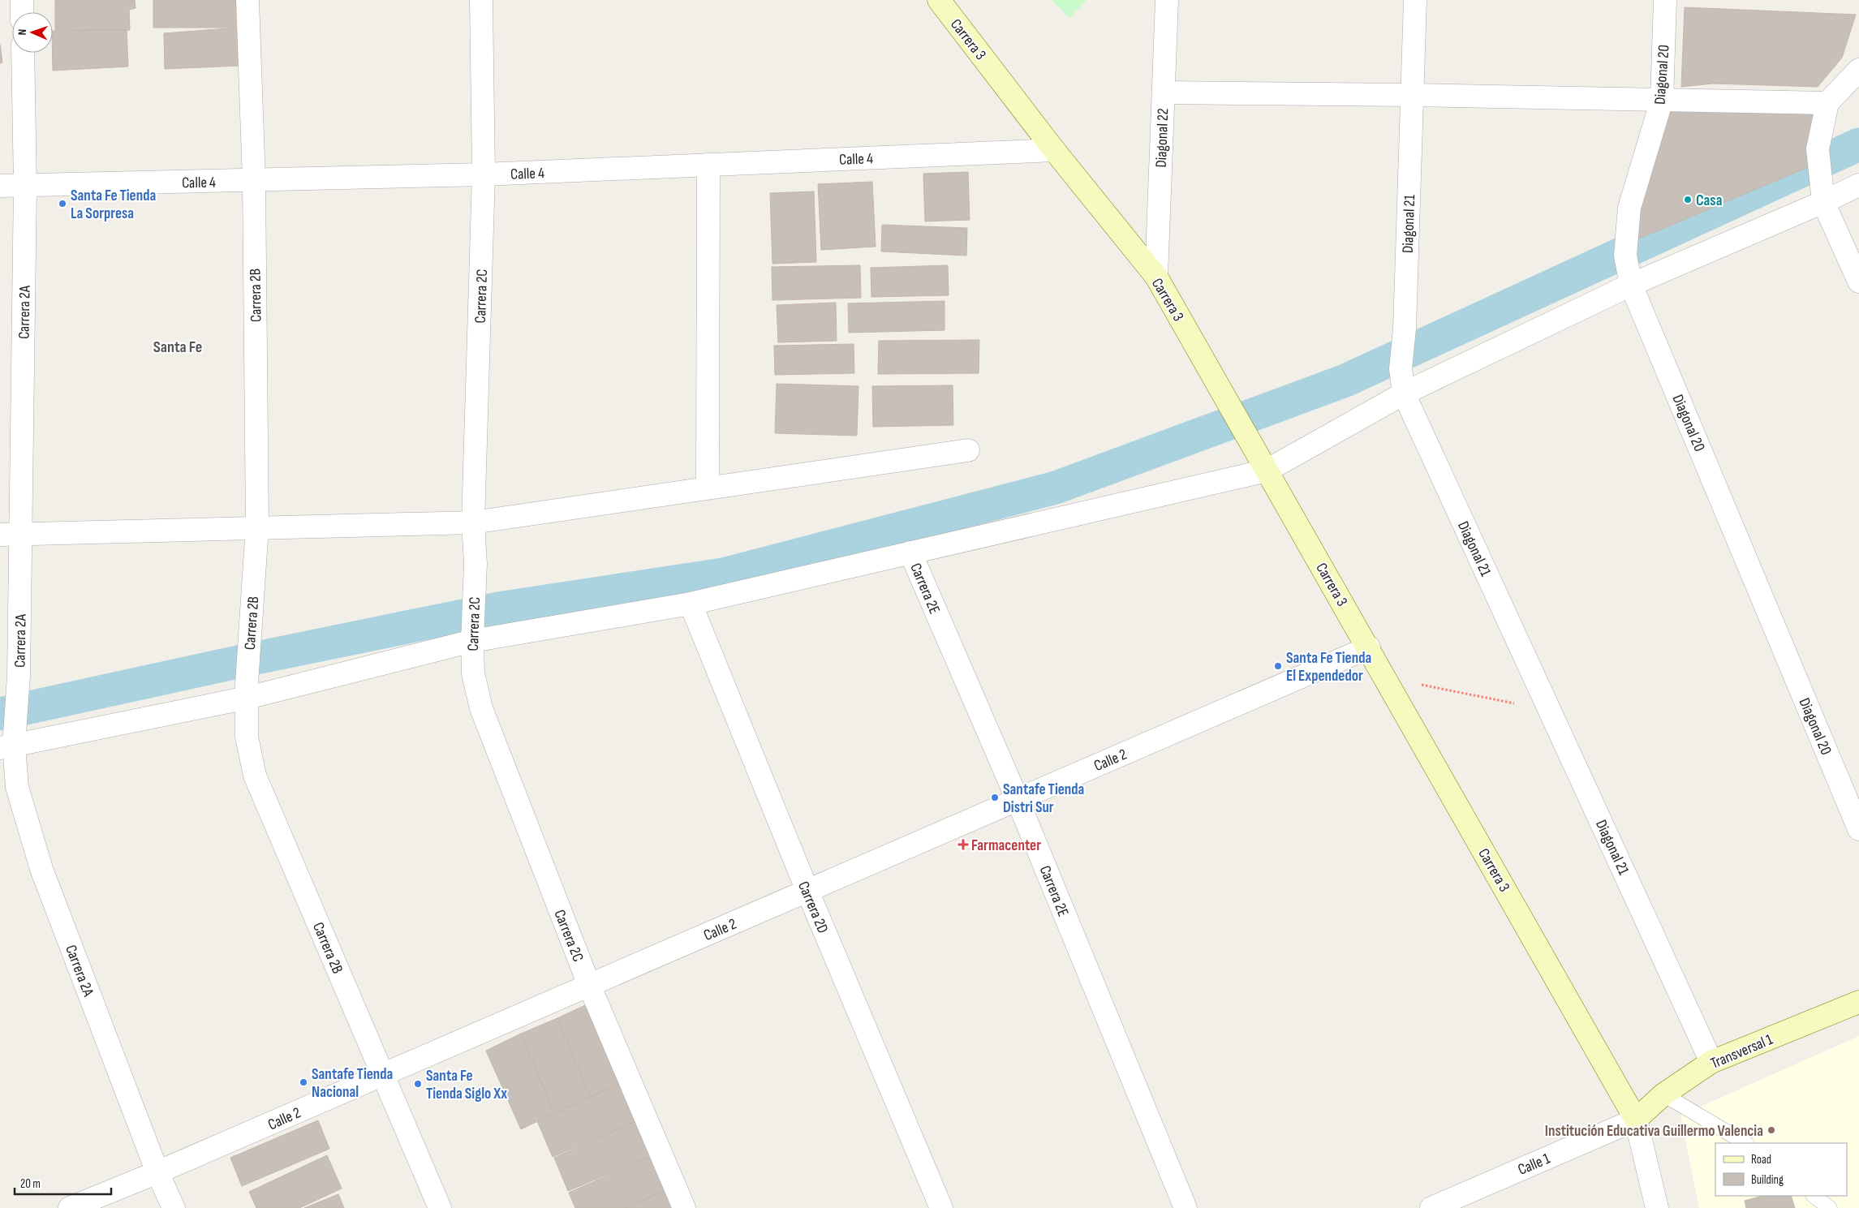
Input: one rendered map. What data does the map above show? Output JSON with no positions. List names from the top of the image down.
{
  "streets": {
    "street": [
      "Carrera 3",
      "Diagonal 20",
      "Diagonal 22",
      "Calle 4",
      "Diagonal 21",
      "Carrera 2B",
      "Carrera 2C",
      "Carrera 2A",
      "Carrera 2E",
      "Calle 2",
      "Carrera 2D",
      "Transversal 1",
      "Calle 1"
    ]
  },
  "crossings": [
    ["Carrera 3", "Diagonal 22"],
    ["Carrera 3", "Calle 4"],
    ["Carrera 3", "Calle 2"],
    ["Carrera 3", "Transversal 1"],
    ["Carrera 3", "Calle 1"],
    ["Calle 4", "Carrera 2B"],
    ["Calle 4", "Carrera 2C"],
    ["Calle 4", "Carrera 2A"],
    ["Diagonal 21", "Transversal 1"],
    ["Carrera 2B", "Calle 2"],
    ["Carrera 2C", "Calle 2"],
    ["Carrera 2A", "Calle 2"],
    ["Carrera 2E", "Calle 2"],
    ["Calle 2", "Carrera 2D"],
    ["Transversal 1", "Calle 1"]
  ],
  "districts": ["Santa Fe"],
  "places": {
    "other": [
      "Casa",
      "Santa Fe Tienda La Sorpresa",
      "Santa Fe Tienda El Expendedor",
      "Santafe Tienda Distri Sur",
      "Santafe Tienda Nacional",
      "Santa Fe Tienda Siglo Xx",
      "Institución Educativa Guillermo Valencia"
    ],
    "health": ["Farmacenter"]
  },
  "legend": ["Road", "Building"],
  "scale_bar": "20 m",
  "north": "left"
}
